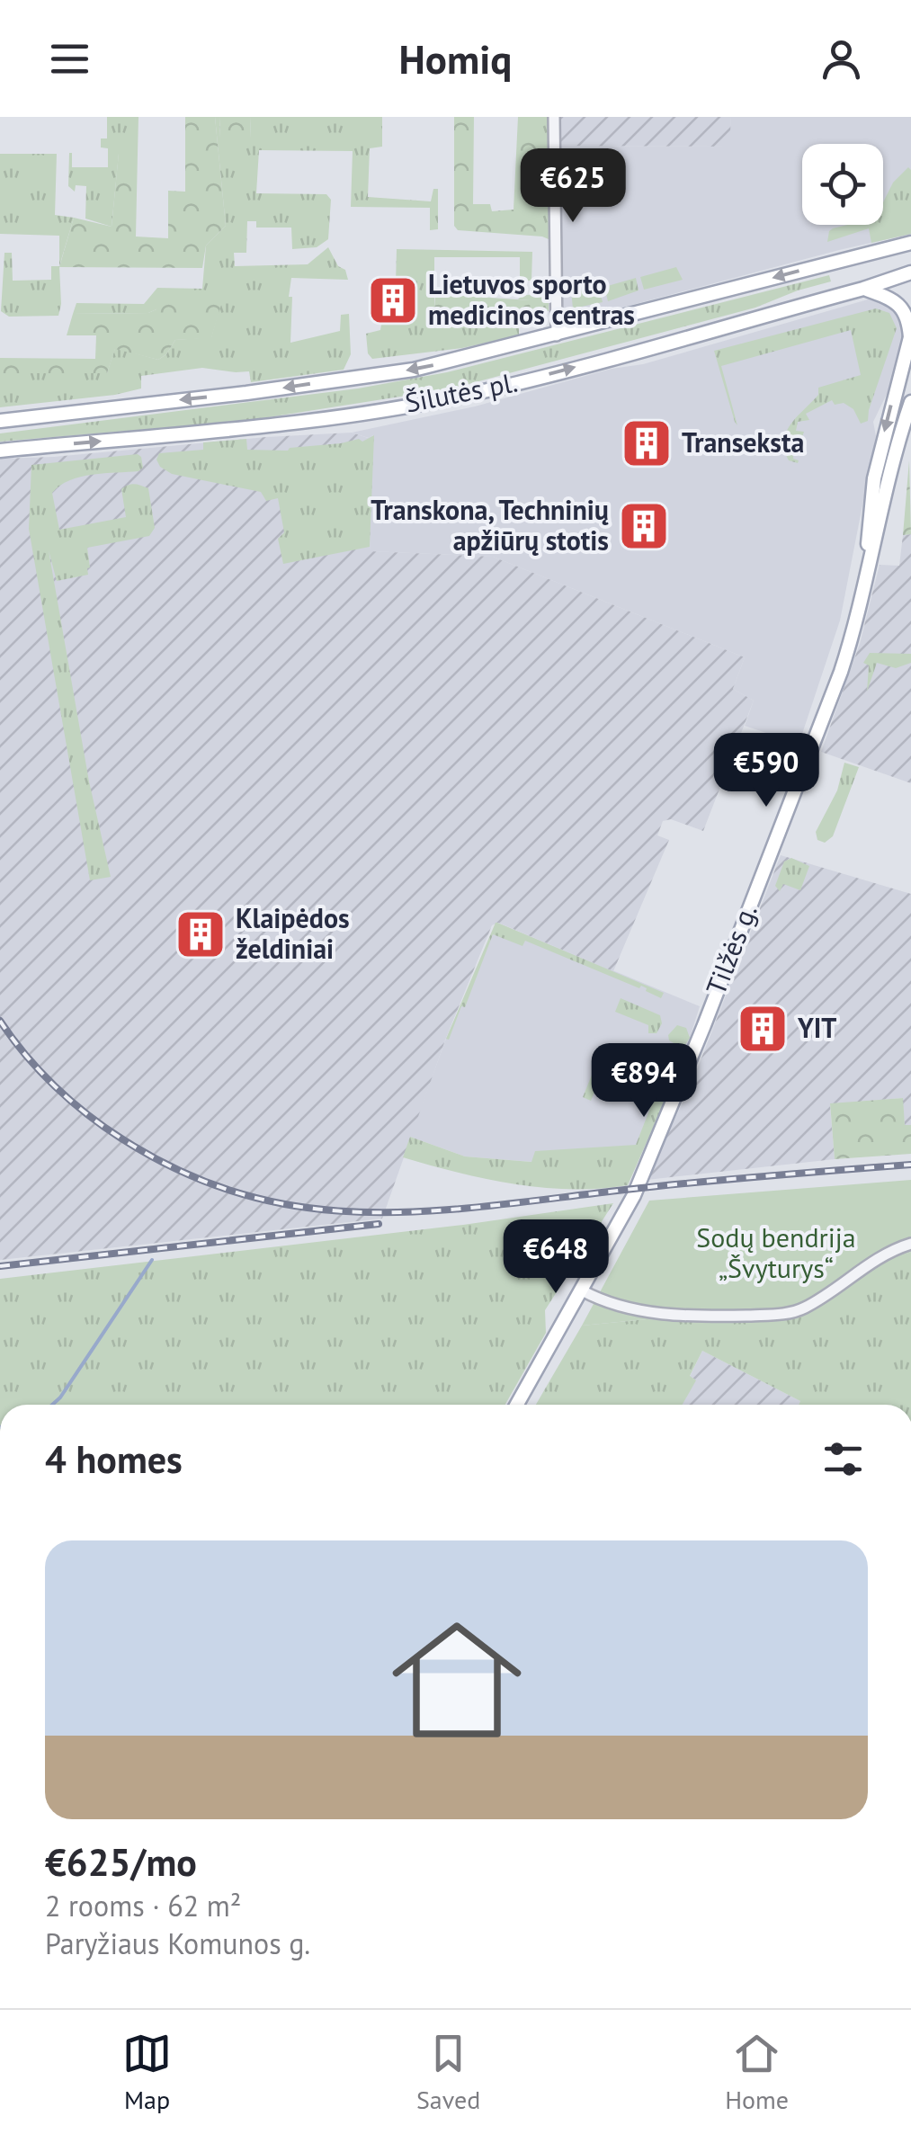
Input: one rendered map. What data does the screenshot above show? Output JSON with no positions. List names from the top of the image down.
{
  "streets": {
    "main road": ["Šilutės pl.", "Tilžės g."]
  },
  "parks": ["Sodų bendrija „Švyturys“"],
  "places": {
    "building": [
      "Lietuvos sporto medicinos centras",
      "Transeksta",
      "Transkona, Techninių apžiūrų stotis",
      "Klaipėdos želdiniai",
      "YIT"
    ]
  },
  "page": {
    "header": "Homiq",
    "price": [
      "€625",
      "€590",
      "€894",
      "€648"
    ],
    "heading": "4 homes",
    "list": [
      {
        "name": "€625/mo",
        "note": "2 rooms · 62 m² · Paryžiaus Komunos g."
      }
    ],
    "tabs": ["Map", "Saved", "Home"]
  }
}
